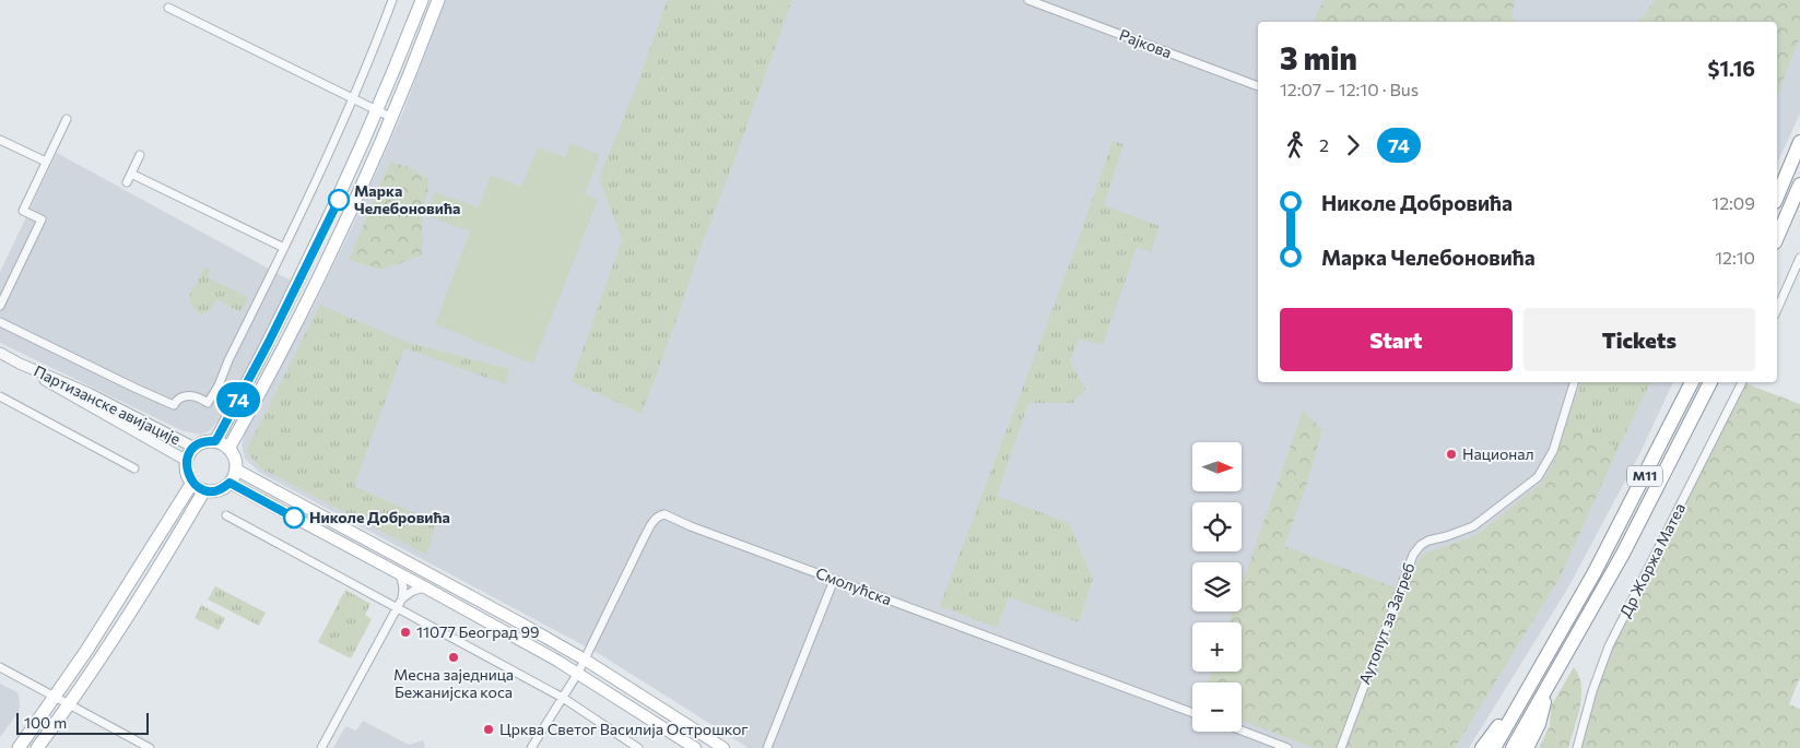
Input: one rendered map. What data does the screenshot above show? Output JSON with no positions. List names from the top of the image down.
{
  "streets": {
    "highway": ["M11"],
    "street": [
      "Рајкова",
      "Партизанске авијације",
      "Др Жоржа Матеа",
      "Смолућска",
      "Аутопут за Загреб"
    ]
  },
  "places": [
    "Марка Челебоновића",
    "Национал",
    "Николе Добровића",
    "11077 Београд 99",
    "Месна заједница Бежанијска коса",
    "Црква Светог Василија Острошког"
  ],
  "lines": ["bus line 74"],
  "scale_bar": "100 m",
  "north": "right",
  "page": {
    "on_map": "74",
    "heading": ["3 min", "12:07 – 12:10 · Bus", "$1.16"],
    "legs": ["2", "74"],
    "list": [
      {
        "name": "Николе Добровића",
        "value": "12:09"
      },
      {
        "name": "Марка Челебоновића",
        "value": "12:10"
      }
    ],
    "buttons": ["Start", "Tickets"],
    "map_buttons": ["+", "−"],
    "scale": "100 m"
  }
}
